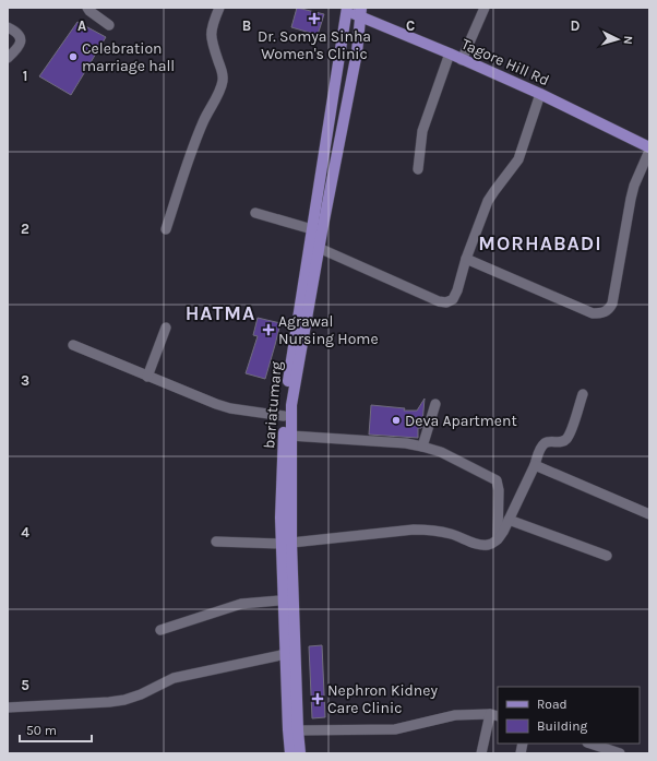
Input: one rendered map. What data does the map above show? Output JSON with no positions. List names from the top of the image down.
{
  "streets": {
    "main road": ["Tagore Hill Rd", "bariatumarg"]
  },
  "crossings": [
    ["Tagore Hill Rd", "bariatumarg"]
  ],
  "districts": ["MORHABADI", "HATMA"],
  "places": {
    "health": ["Dr. Somya Sinha Women's Clinic", "Agrawal Nursing Home", "Nephron Kidney Care Clinic"],
    "other": ["Celebration marriage hall", "Deva Apartment"]
  },
  "legend": ["Road", "Building"],
  "scale_bar": "50 m",
  "north": "right",
  "grid": {
    "columns": [
      "A",
      "B",
      "C",
      "D"
    ],
    "rows": [
      "1",
      "2",
      "3",
      "4",
      "5"
    ]
  }
}
